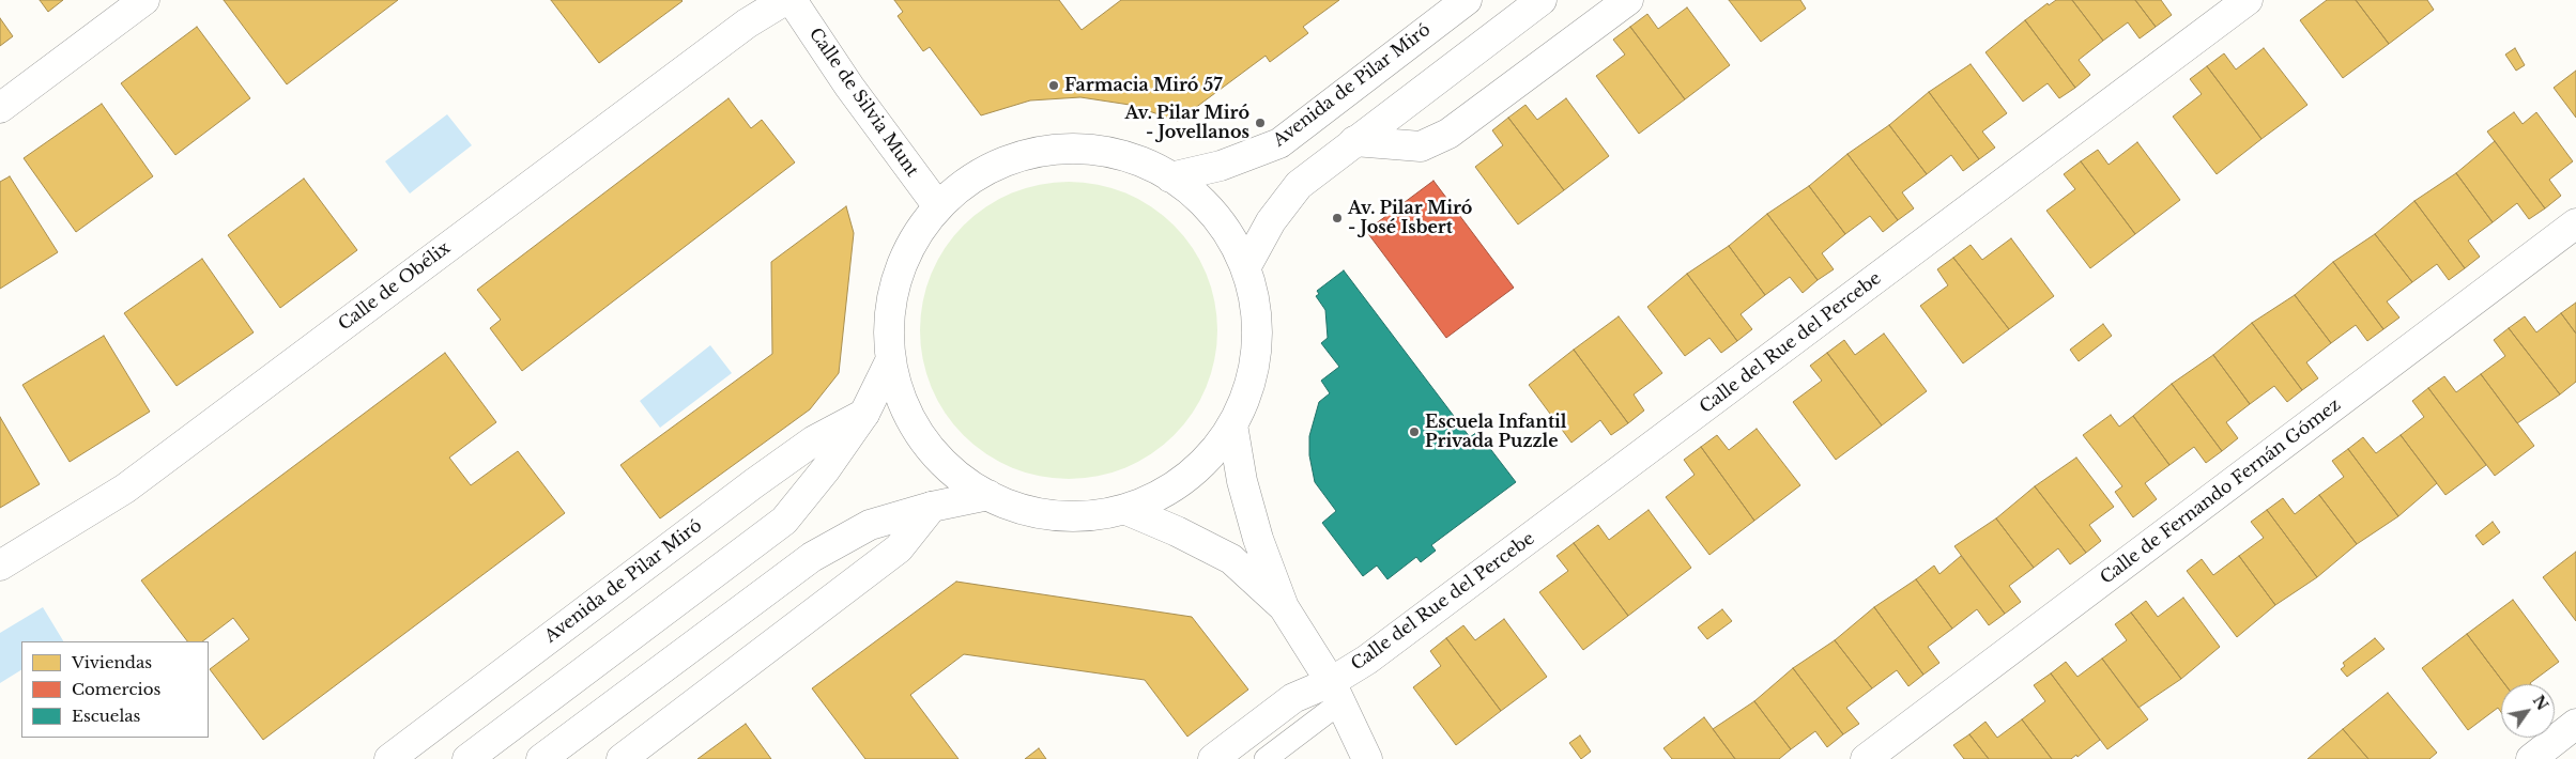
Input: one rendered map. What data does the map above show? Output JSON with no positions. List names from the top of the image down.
{
  "streets": {
    "street": [
      "Avenida de Pilar Miró",
      "Calle de Silvia Munt",
      "Calle de Obélix",
      "Calle del Rue del Percebe",
      "Calle de Fernando Fernán Gómez"
    ]
  },
  "places": [
    "Farmacia Miró 57",
    "Av. Pilar Miró - Jovellanos",
    "Av. Pilar Miró - José Isbert",
    "Escuela Infantil Privada Puzzle"
  ],
  "legend": ["Viviendas", "Comercios", "Escuelas"],
  "north": "top right"
}
